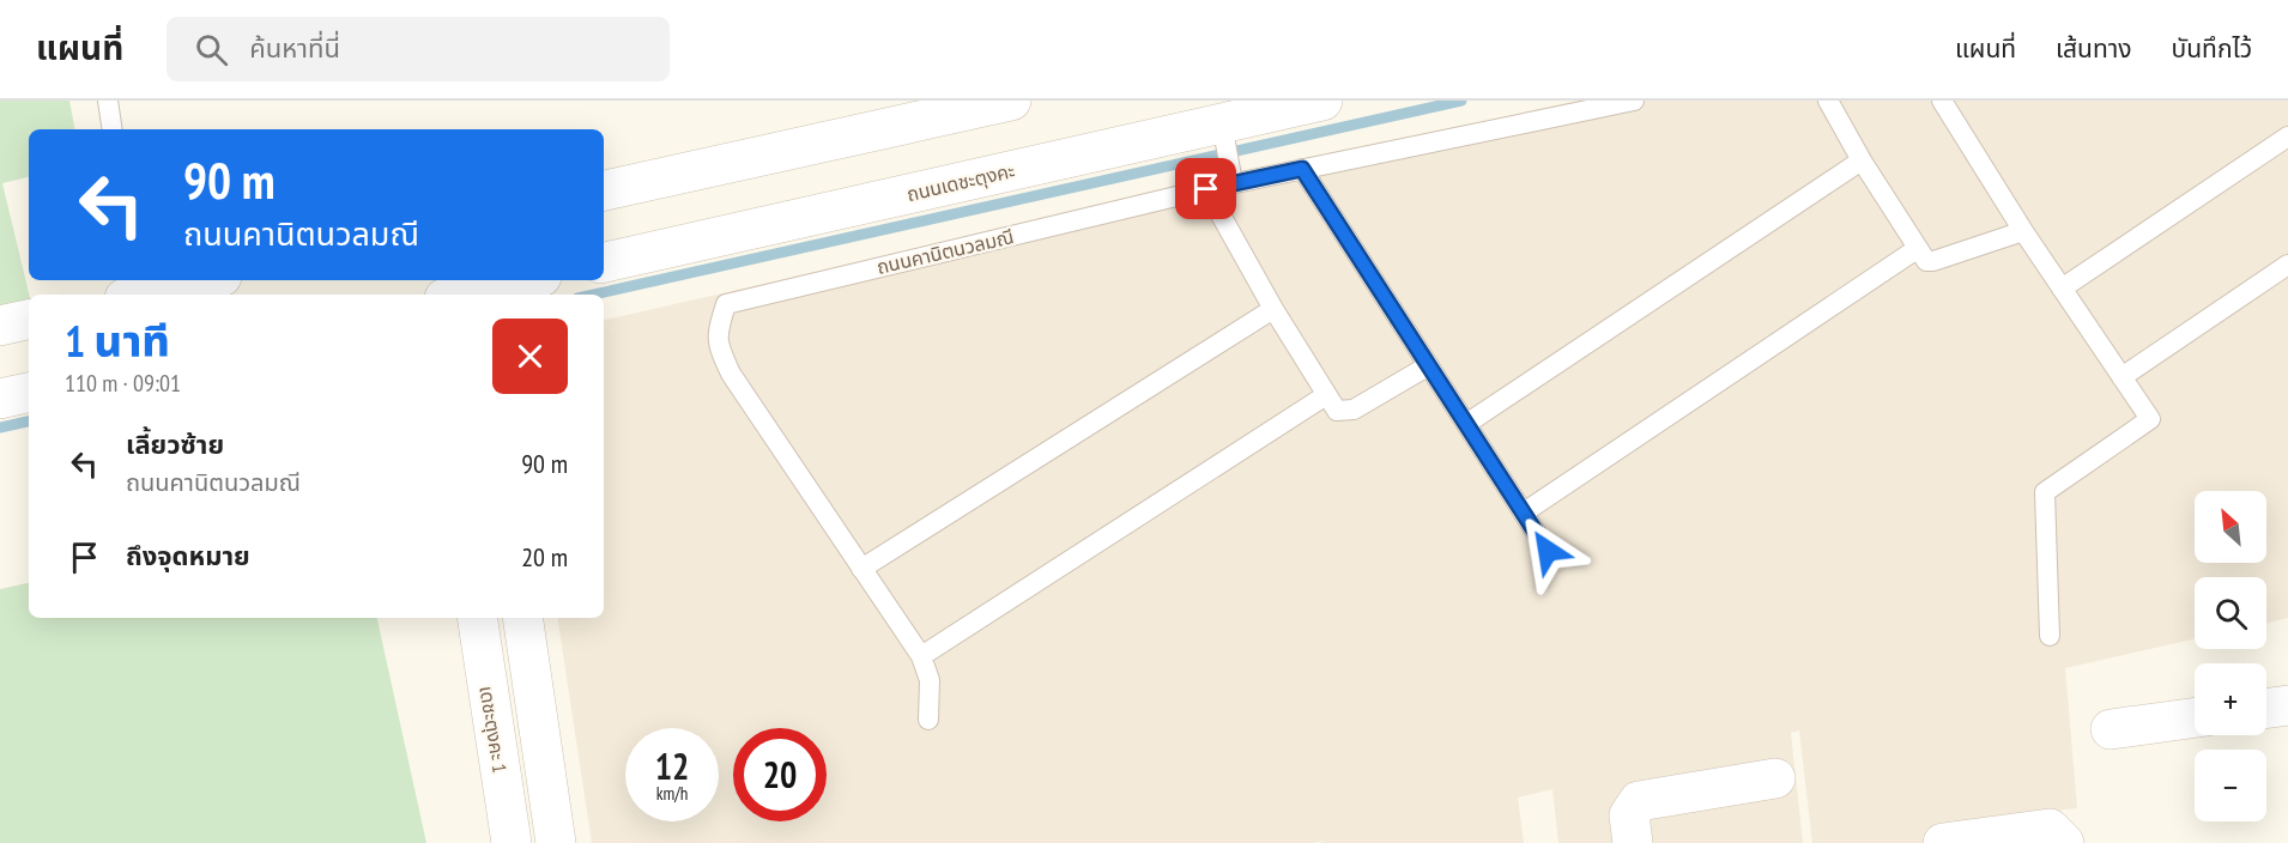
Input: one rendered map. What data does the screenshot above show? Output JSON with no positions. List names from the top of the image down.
{
  "streets": {
    "street": ["ถนนเดชะตุงคะ", "เดชะตุงคะ 1"],
    "lane": ["ถนนคานิตนวลมณี"]
  },
  "north": "top left",
  "page": {
    "header": "แผนที่",
    "search": "ค้นหาที่นี่",
    "nav": ["แผนที่", "เส้นทาง", "บันทึกไว้"],
    "turn": ["90 m", "ถนนคานิตนวลมณี"],
    "heading": ["1 นาที", "110 m · 09:01"],
    "list": [
      {
        "name": "เลี้ยวซ้าย",
        "note": "ถนนคานิตนวลมณี",
        "value": "90 m"
      },
      {
        "name": "ถึงจุดหมาย",
        "value": "20 m"
      }
    ],
    "map_buttons": ["+", "−"],
    "speed": "12 km/h",
    "limit": "20"
  }
}
